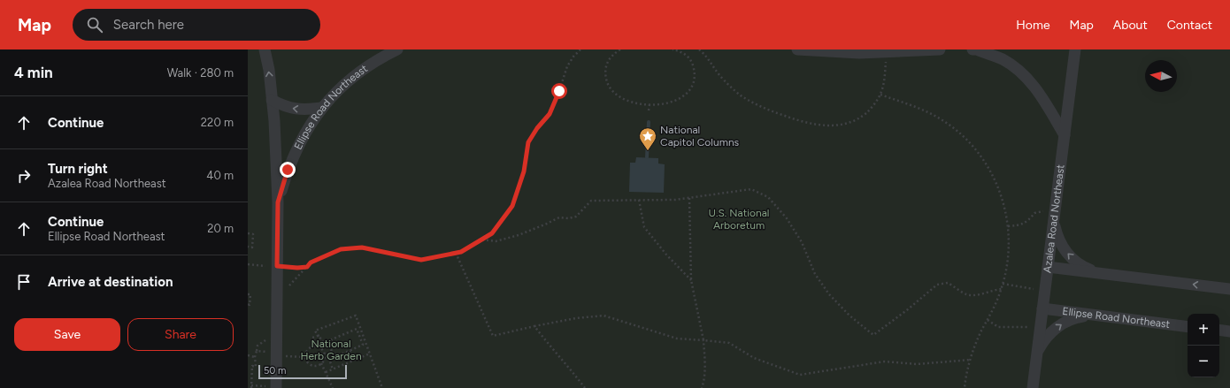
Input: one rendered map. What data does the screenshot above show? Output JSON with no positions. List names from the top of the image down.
{
  "streets": {
    "street": ["Ellipse Road Northeast", "Azalea Road Northeast"]
  },
  "crossings": [
    ["Ellipse Road Northeast", "Azalea Road Northeast"]
  ],
  "parks": ["U.S. National Arboretum", "National Herb Garden"],
  "places": {
    "place": ["National Capitol Columns"]
  },
  "scale_bar": "50 m",
  "north": "left",
  "page": {
    "header": "Map",
    "search": "Search here",
    "nav": [
      "Home",
      "Map",
      "About",
      "Contact"
    ],
    "heading": ["4 min", "Walk · 280 m"],
    "list": [
      ["Continue", "220 m"],
      ["Turn right", "Azalea Road Northeast", "40 m"],
      ["Continue", "Ellipse Road Northeast", "20 m"],
      "Arrive at destination"
    ],
    "buttons": ["Save", "Share"],
    "map_buttons": ["+", "−"],
    "scale": "50 m"
  }
}
